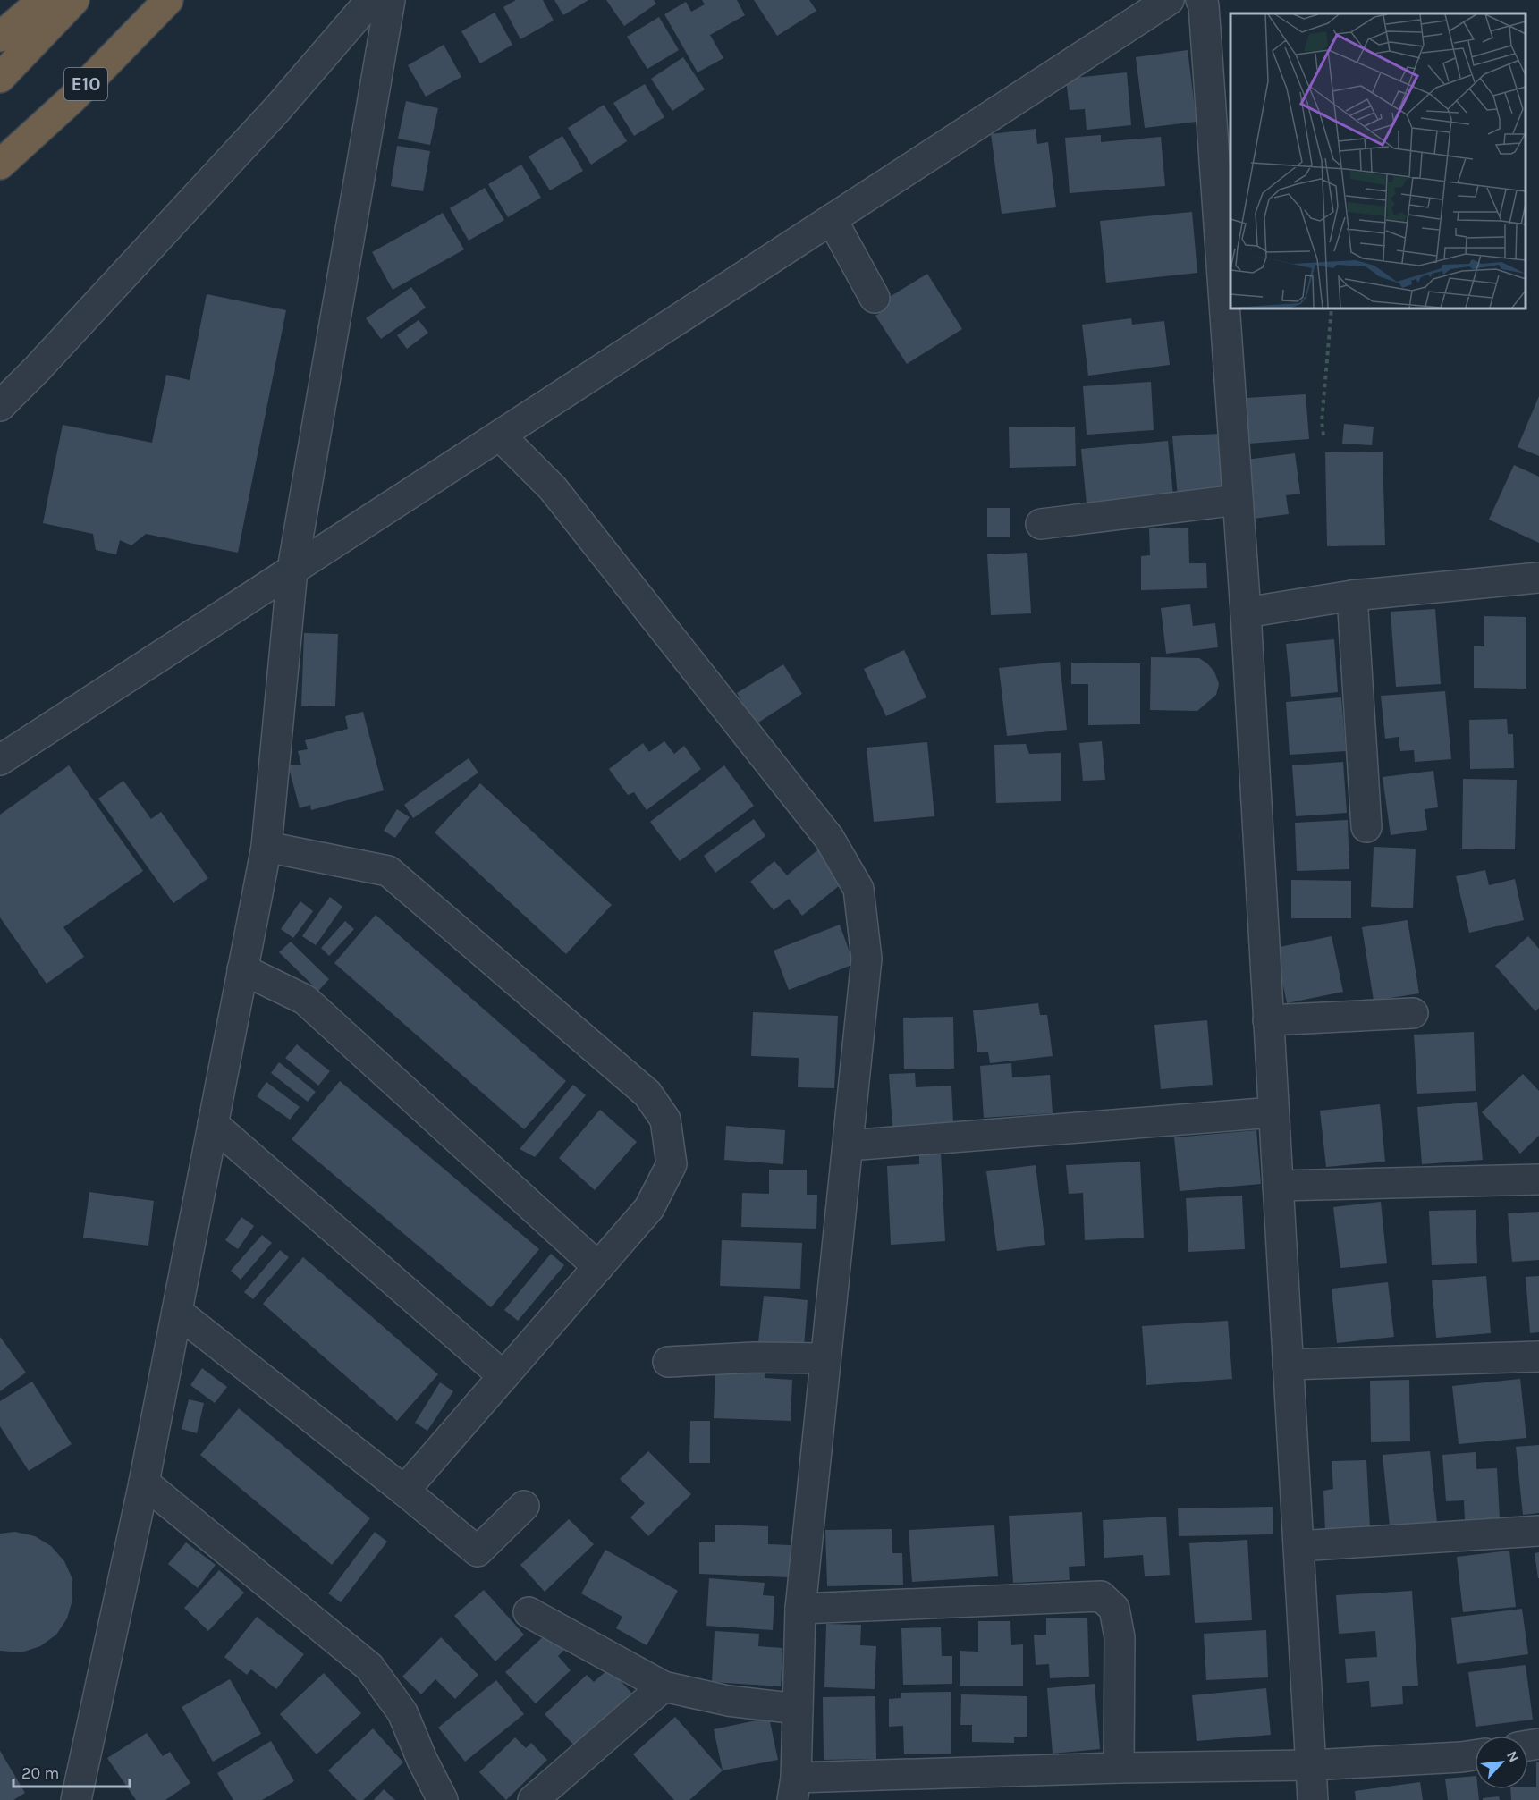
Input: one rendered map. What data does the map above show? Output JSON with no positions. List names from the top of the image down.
{
  "streets": {
    "highway": ["E10"]
  },
  "scale_bar": "20 m",
  "north": "top right"
}
